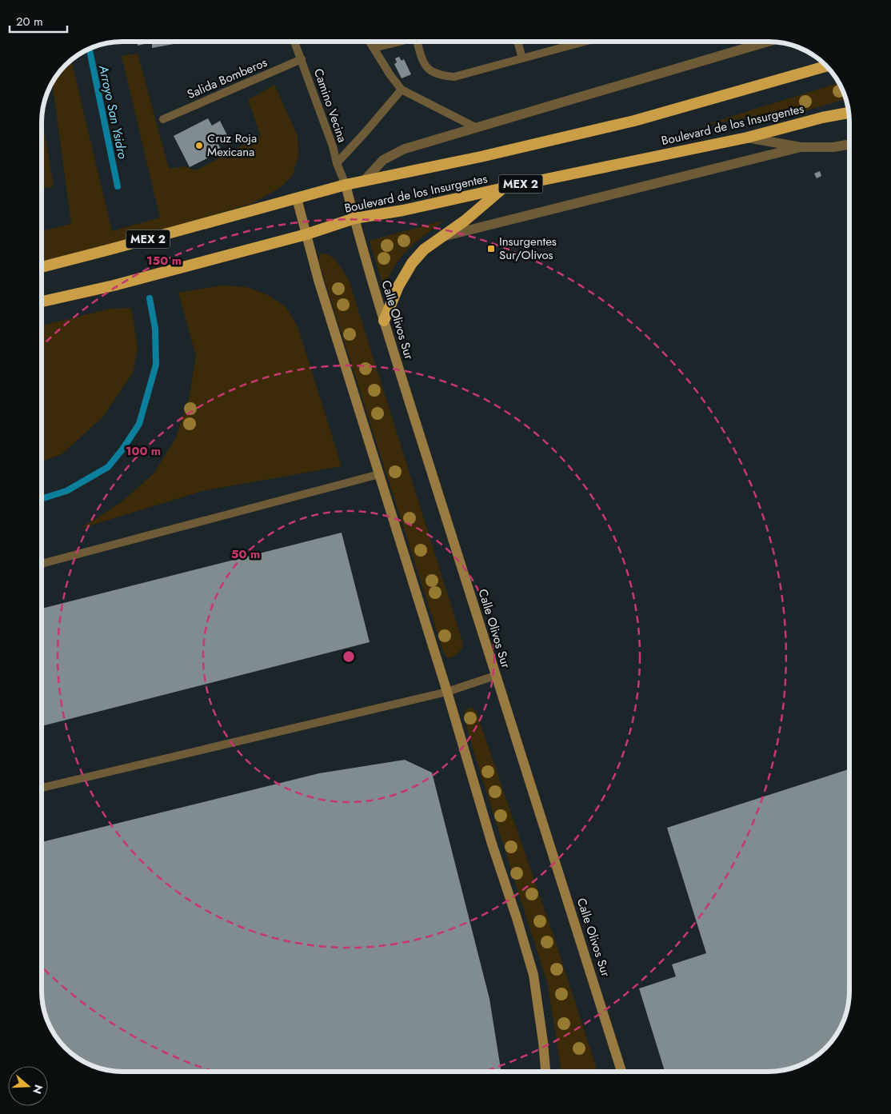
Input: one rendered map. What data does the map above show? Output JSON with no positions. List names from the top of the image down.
{
  "streets": {
    "highway": ["Boulevard de los Insurgentes", "MEX 2"],
    "main road": ["Calle Olivos Sur"],
    "lane": ["Salida Bomberos", "Camino Vecina"]
  },
  "crossings": [
    ["Salida Bomberos", "Camino Vecina"],
    ["Camino Vecina", "Boulevard de los Insurgentes"],
    ["Camino Vecina", "Calle Olivos Sur"],
    ["Boulevard de los Insurgentes", "Calle Olivos Sur"]
  ],
  "water": ["Arroyo San Ysidro"],
  "places": {
    "other": ["Cruz Roja Mexicana"],
    "transit": ["Insurgentes Sur/Olivos"]
  },
  "scale_bar": "20 m",
  "north": "right",
  "rings": ["150 m", "100 m", "50 m"]
}
